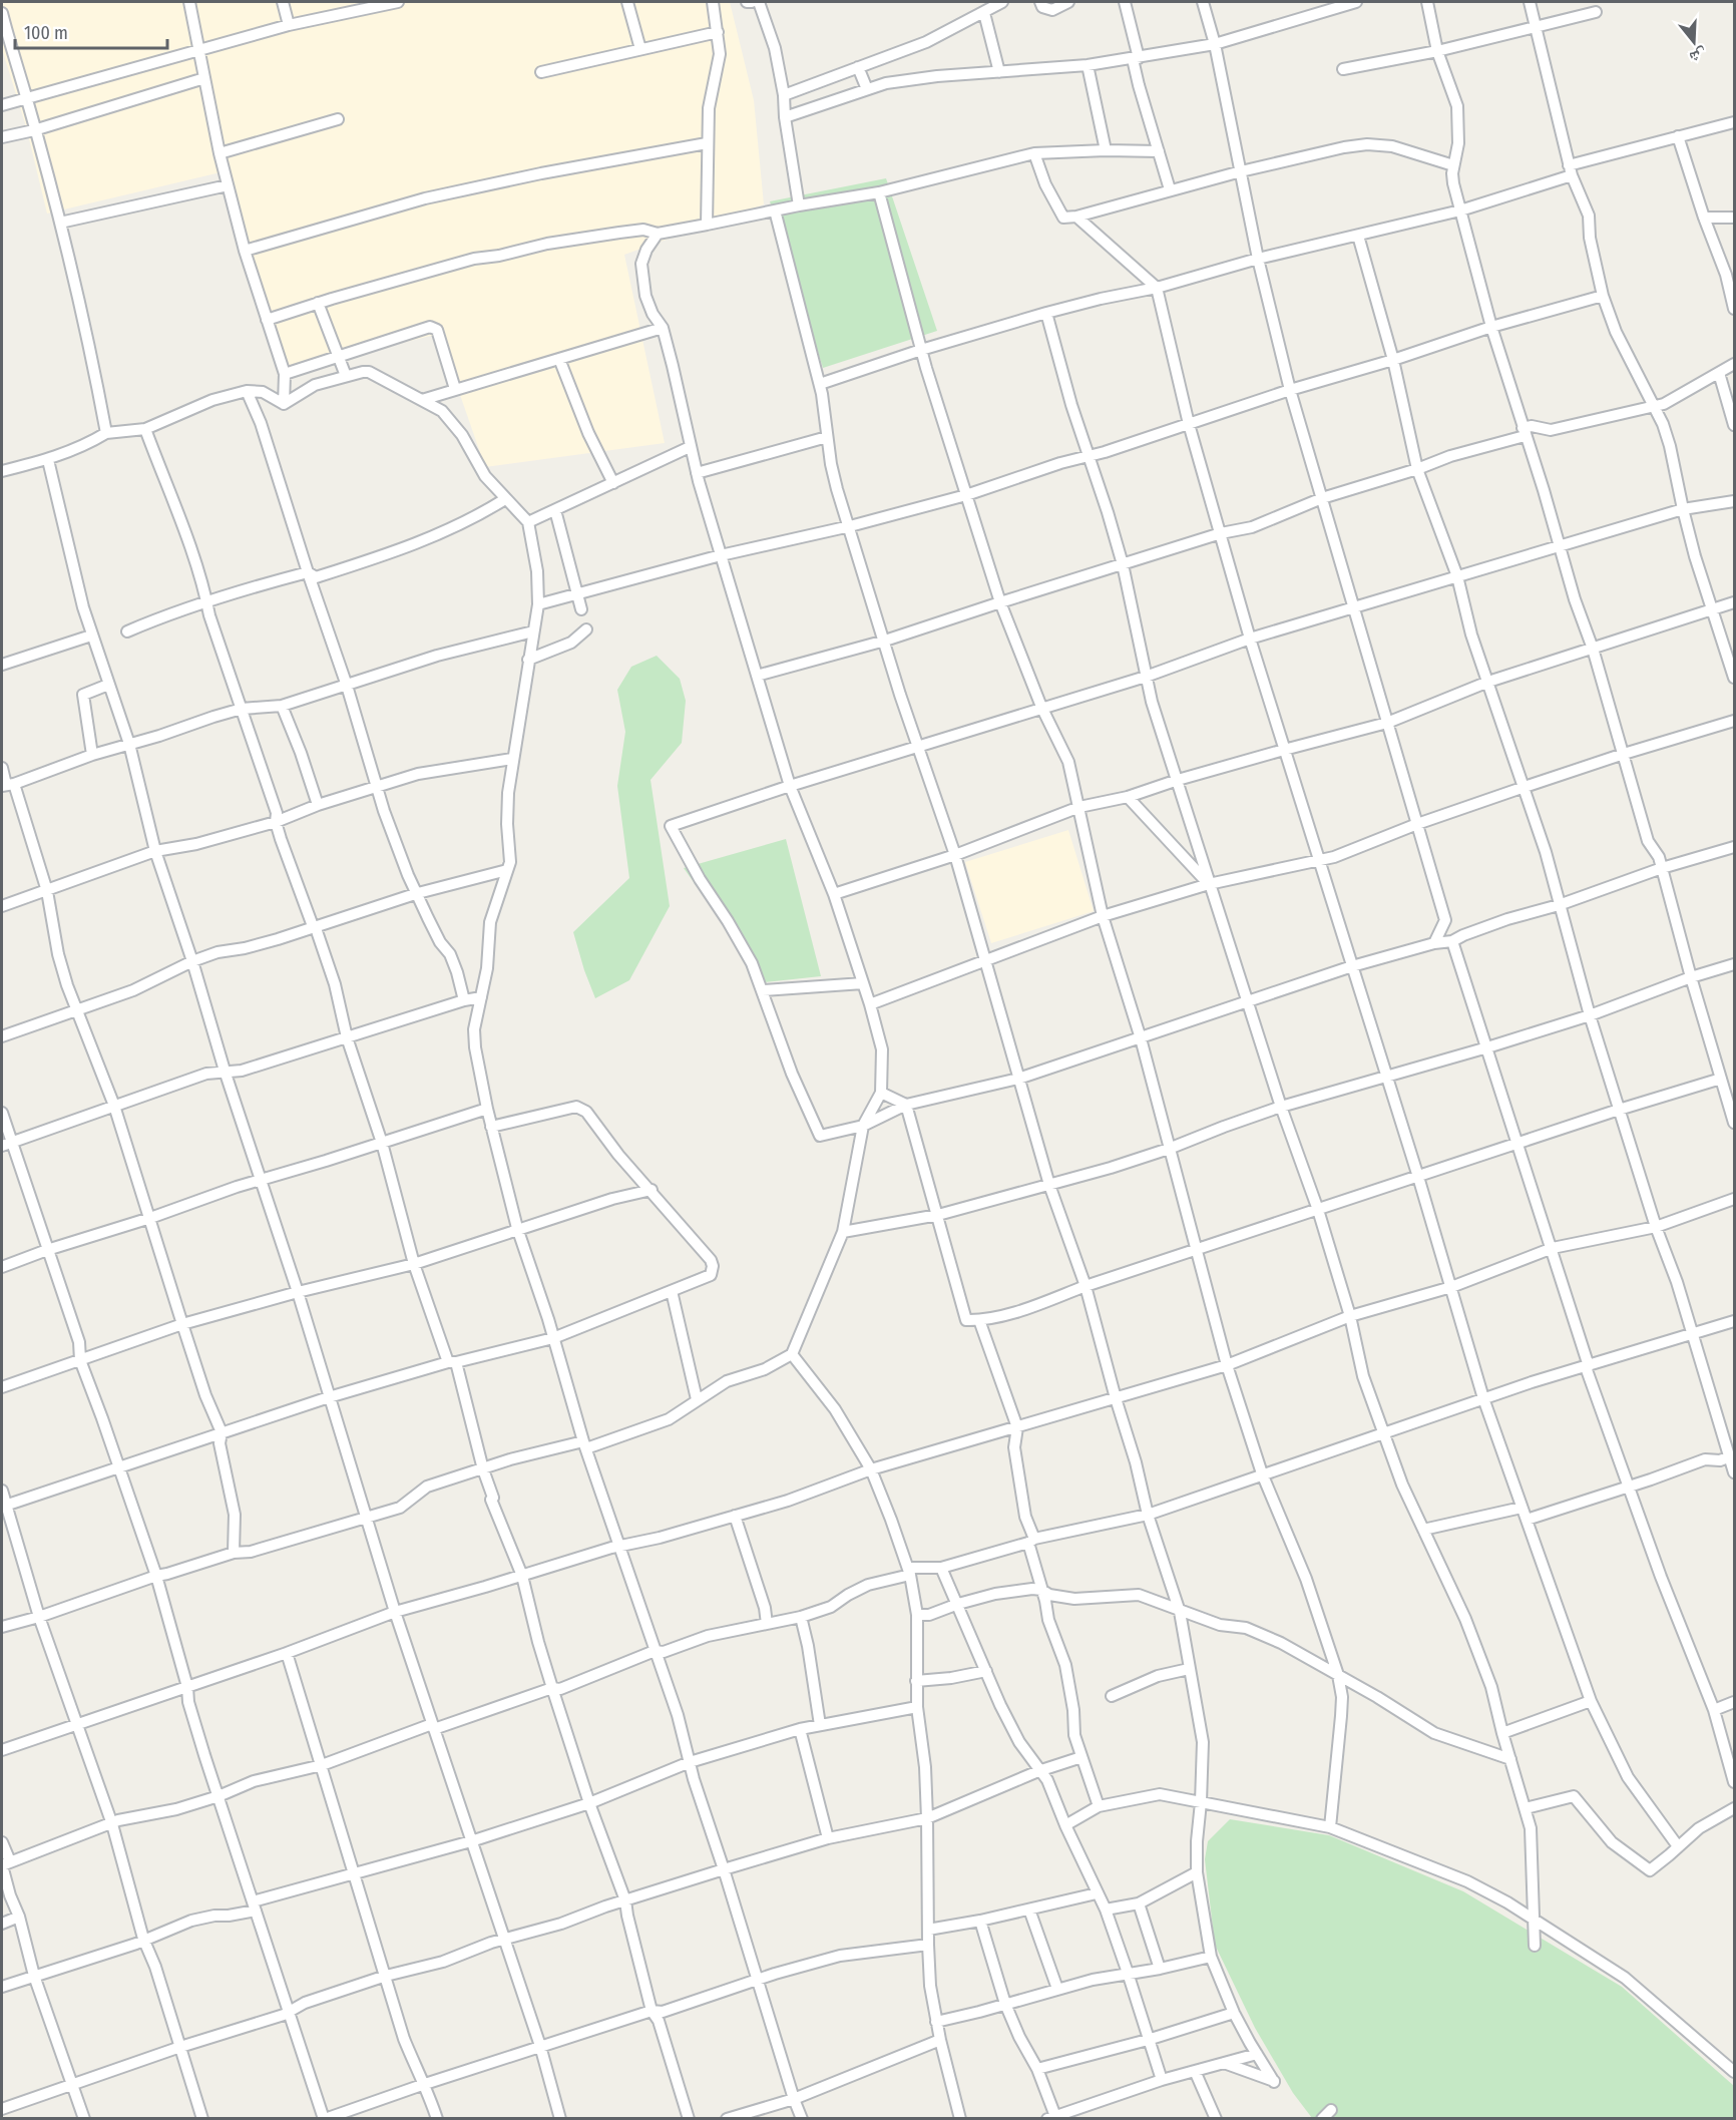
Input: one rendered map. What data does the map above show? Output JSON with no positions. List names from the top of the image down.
{
  "scale_bar": "100 m",
  "north": "bottom"
}
